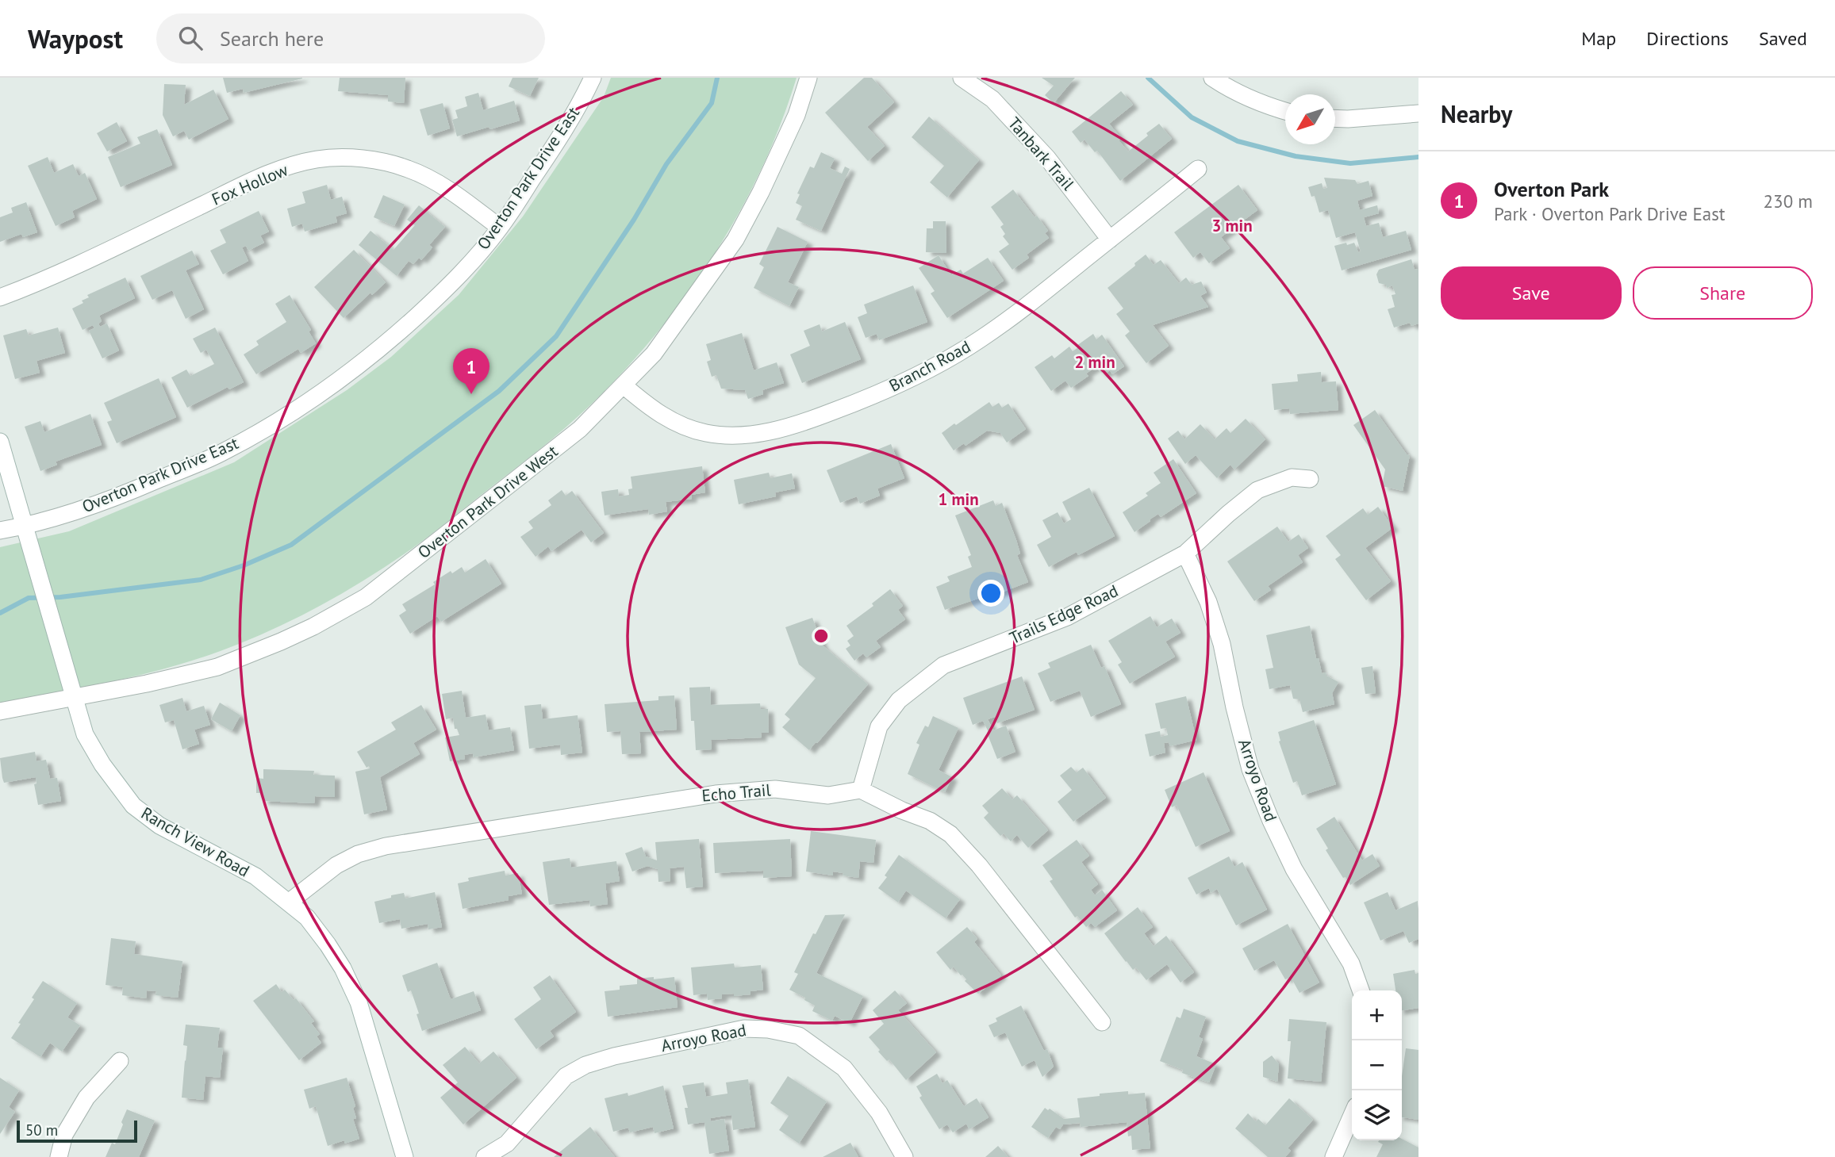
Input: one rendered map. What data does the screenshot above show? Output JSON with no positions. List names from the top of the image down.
{
  "streets": {
    "street": [
      "Tanbark Trail",
      "Overton Park Drive East",
      "Fox Hollow",
      "Branch Road",
      "Overton Park Drive West",
      "Trails Edge Road",
      "Arroyo Road",
      "Echo Trail",
      "Ranch View Road"
    ]
  },
  "crossings": [
    ["Tanbark Trail", "Branch Road"],
    ["Overton Park Drive East", "Fox Hollow"],
    ["Overton Park Drive East", "Ranch View Road"],
    ["Branch Road", "Overton Park Drive West"],
    ["Overton Park Drive West", "Ranch View Road"],
    ["Trails Edge Road", "Arroyo Road"],
    ["Trails Edge Road", "Echo Trail"],
    ["Echo Trail", "Ranch View Road"]
  ],
  "scale_bar": "50 m",
  "north": "bottom left",
  "page": {
    "header": "Waypost",
    "search": "Search here",
    "nav": ["Map", "Directions", "Saved"],
    "heading": "Nearby",
    "list": [
      {
        "mark": "1",
        "name": "Overton Park",
        "note": "Park · Overton Park Drive East",
        "value": "230 m"
      }
    ],
    "buttons": ["Save", "Share"],
    "pins": "1",
    "map_buttons": ["+", "−"],
    "scale": "50 m"
  },
  "rings": ["3 min", "2 min", "1 min"]
}
